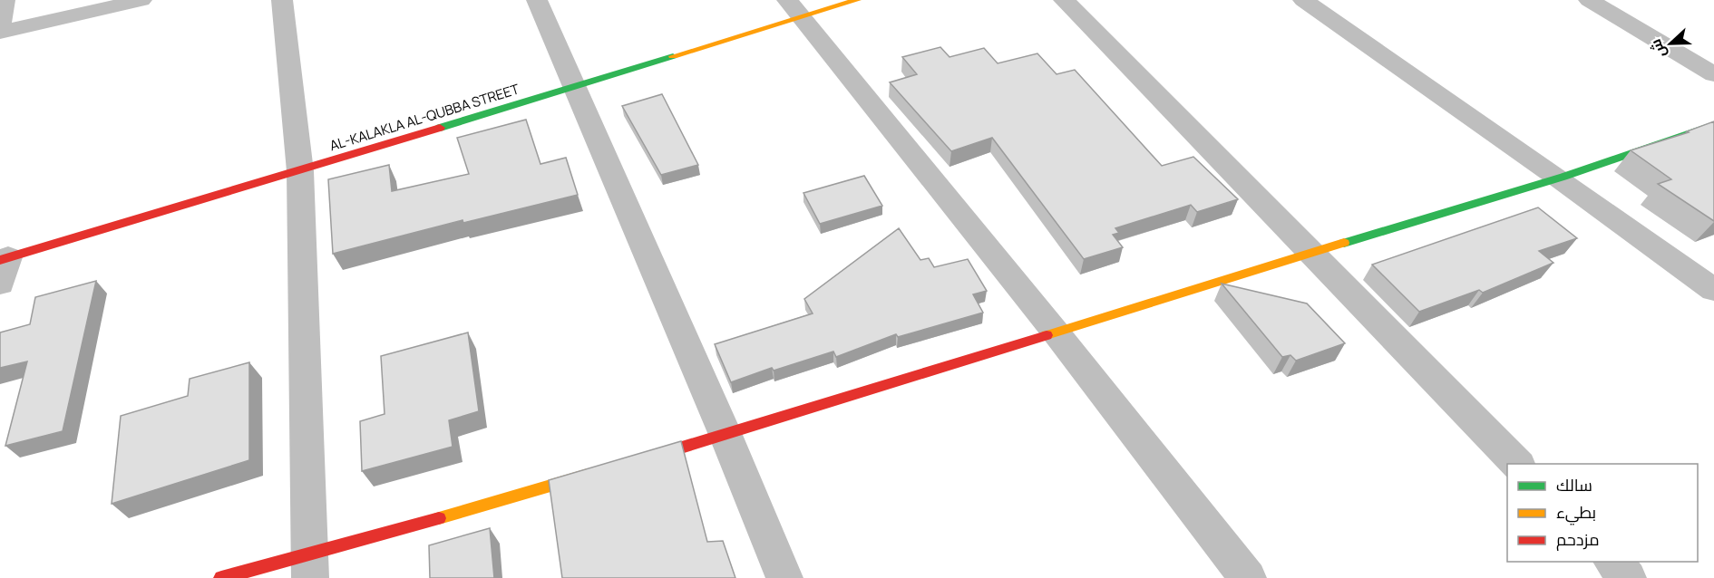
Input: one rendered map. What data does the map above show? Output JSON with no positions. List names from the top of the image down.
{
  "streets": {
    "street": ["AL-KALAKLA AL-QUBBA STREET"]
  },
  "legend": ["سالك", "بطيء", "مزدحم"],
  "north": "left"
}
